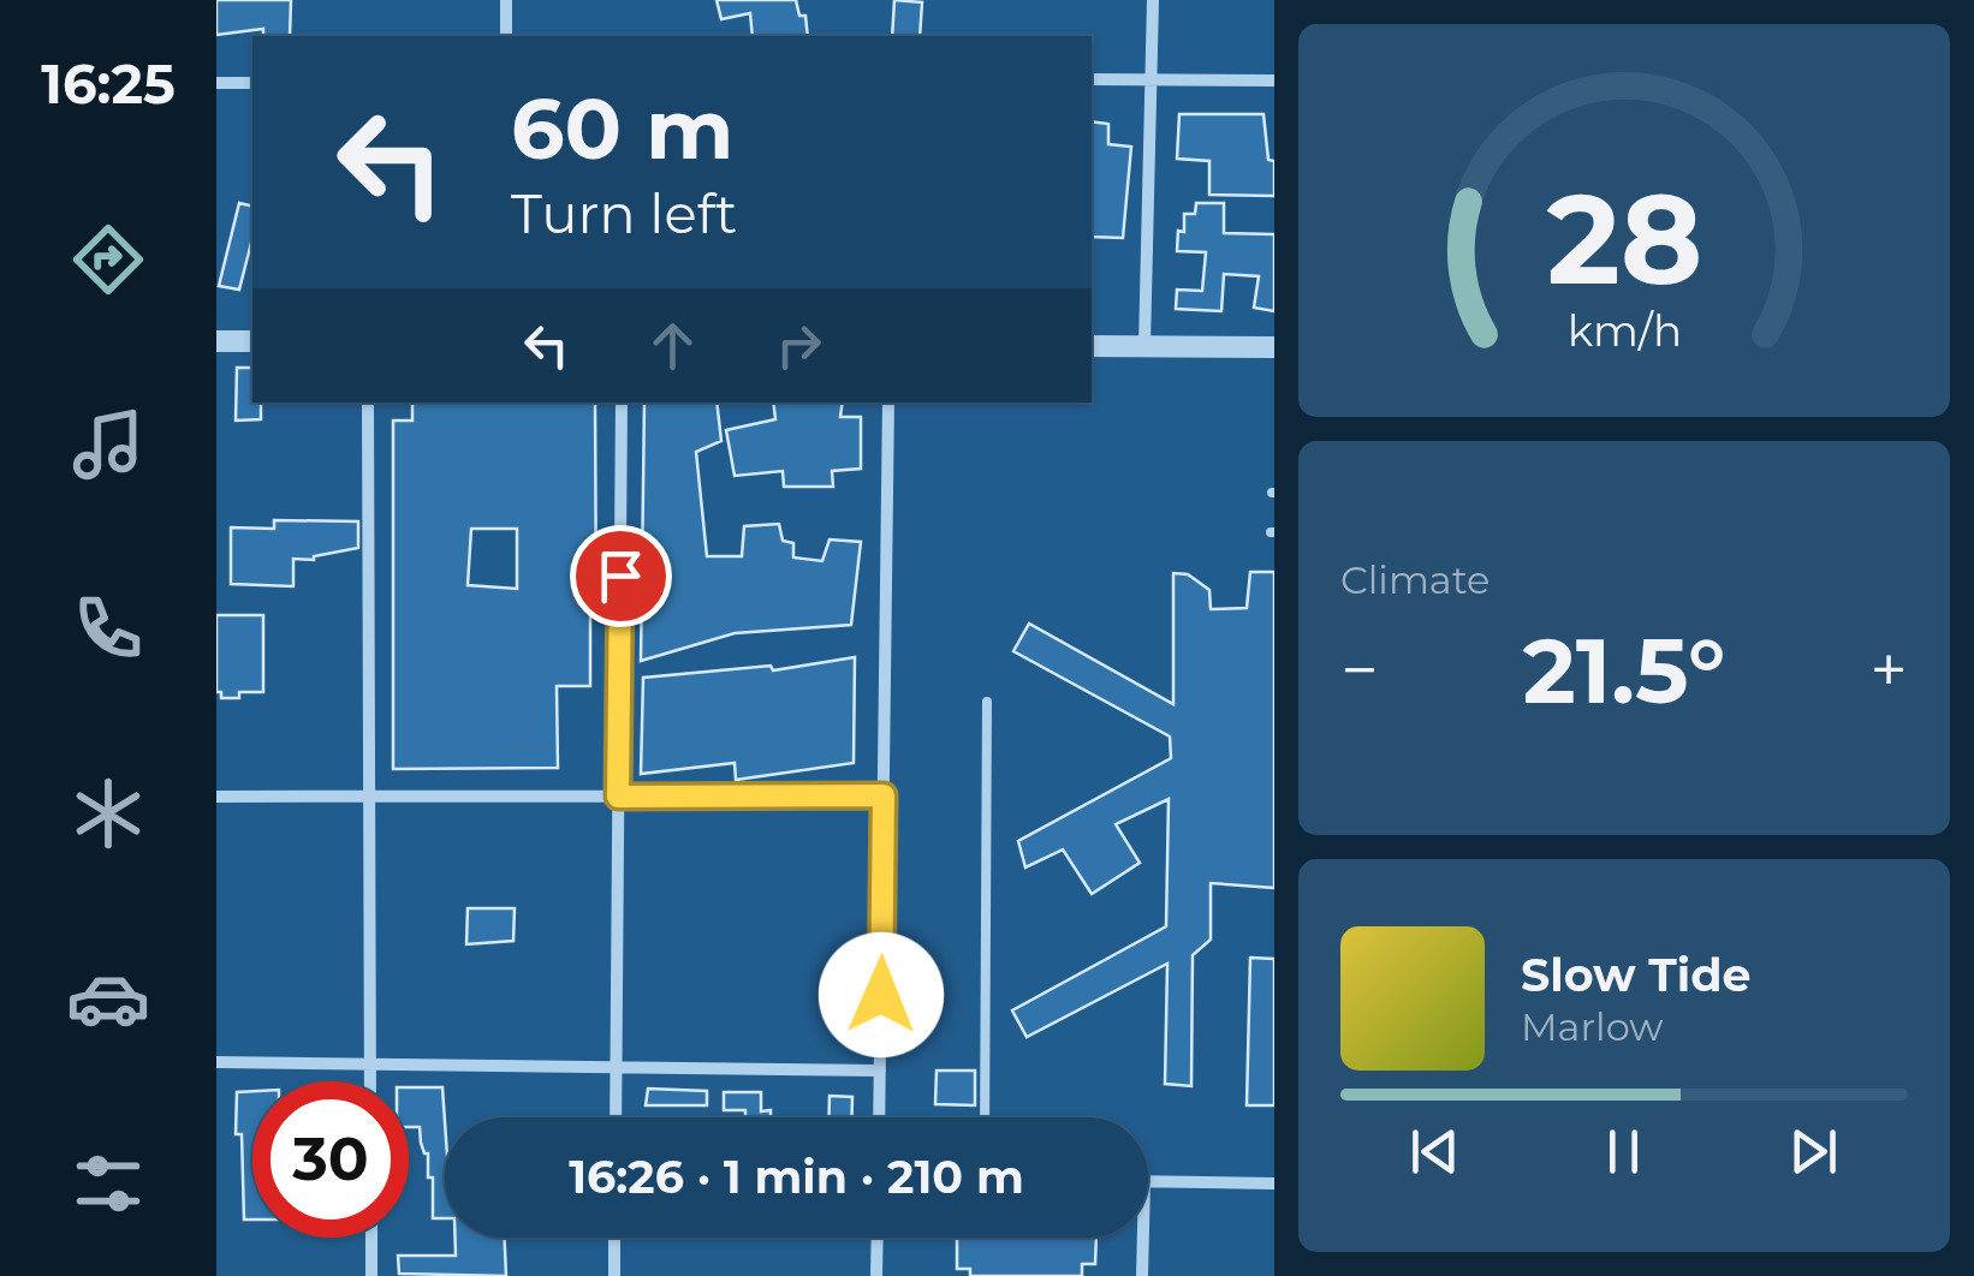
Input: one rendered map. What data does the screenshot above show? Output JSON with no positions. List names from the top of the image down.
{
  "page": {
    "tabs": "16:25",
    "turn": ["60 m", "Turn left"],
    "tile": "Climate",
    "heat": ["−", "21.5°", "+"],
    "song": ["Slow Tide", "Marlow"],
    "limit": "30",
    "trip": "16:26 · 1 min · 210 m",
    "gauge": ["28", "km/h"]
  }
}
